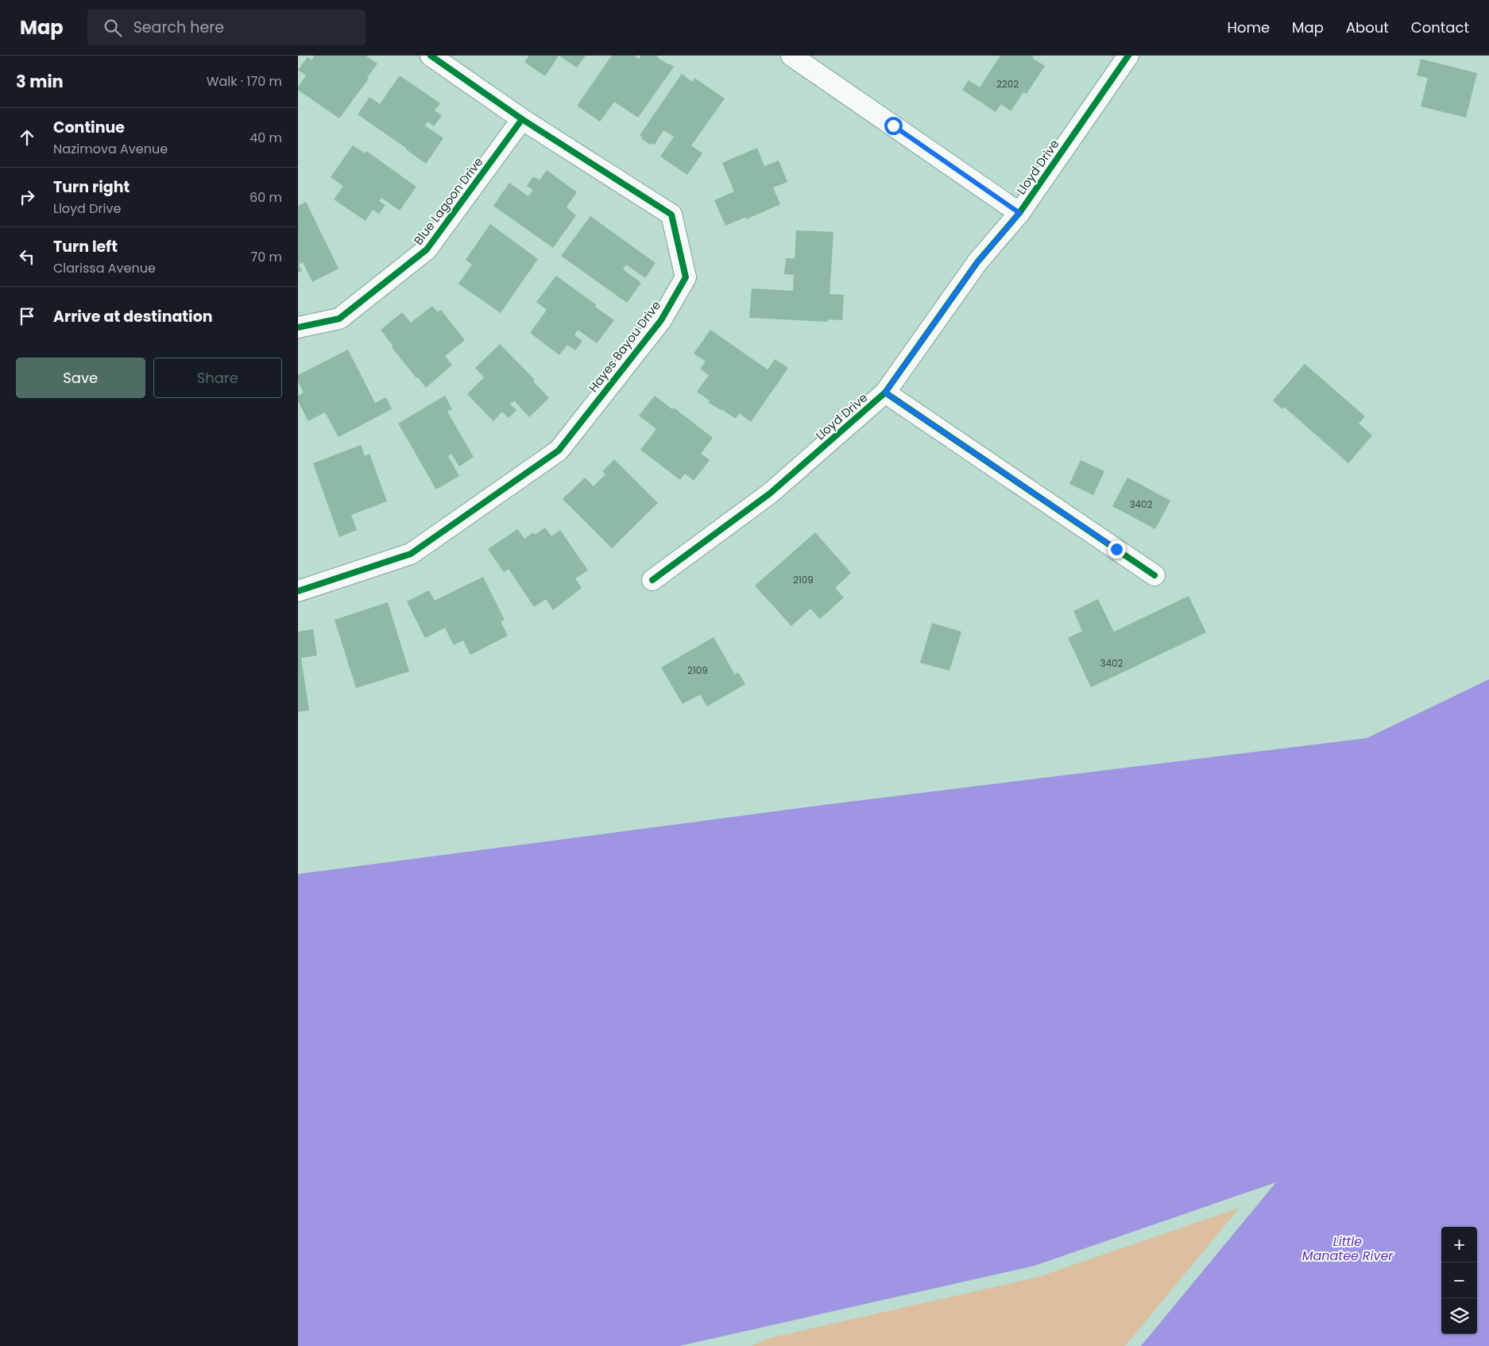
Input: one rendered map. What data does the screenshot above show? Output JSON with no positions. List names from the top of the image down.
{
  "streets": {
    "street": ["Lloyd Drive", "Blue Lagoon Drive", "Hayes Bayou Drive"]
  },
  "crossings": [
    ["Blue Lagoon Drive", "Hayes Bayou Drive"]
  ],
  "water": ["Little Manatee River"],
  "house_numbers": [
    "2202",
    "3402",
    "2109",
    "3402",
    "2109"
  ],
  "page": {
    "header": "Map",
    "search": "Search here",
    "nav": [
      "Home",
      "Map",
      "About",
      "Contact"
    ],
    "heading": ["3 min", "Walk · 170 m"],
    "list": [
      ["Continue", "Nazimova Avenue", "40 m"],
      ["Turn right", "Lloyd Drive", "60 m"],
      ["Turn left", "Clarissa Avenue", "70 m"],
      "Arrive at destination"
    ],
    "buttons": ["Save", "Share"],
    "map_buttons": ["+", "−"]
  }
}
